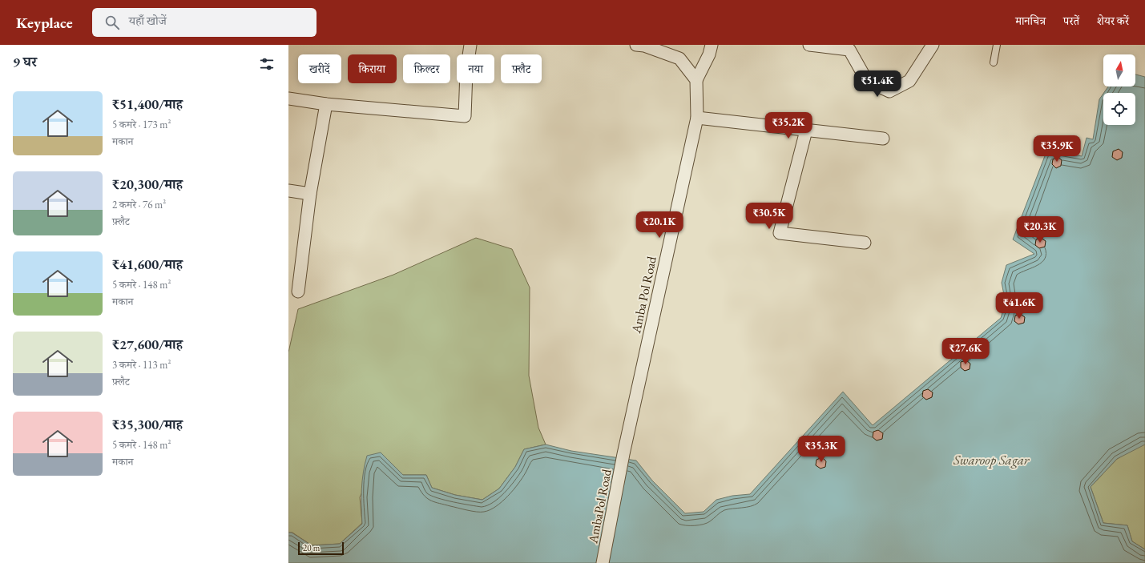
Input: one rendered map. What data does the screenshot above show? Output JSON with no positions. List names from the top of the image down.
{
  "streets": {
    "street": ["Amba Pol Road", "AmbaPol Road"]
  },
  "crossings": [
    ["Amba Pol Road", "AmbaPol Road"]
  ],
  "water": ["Swaroop Sagar"],
  "scale_bar": "20 m",
  "north": "top",
  "page": {
    "header": "Keyplace",
    "search": "यहाँ खोजें",
    "nav": ["मानचित्र", "परतें", "शेयर करें"],
    "heading": "9 घर",
    "chip": [
      "खरीदें",
      "किराया",
      "फ़िल्टर",
      "नया",
      "फ़्लैट"
    ],
    "price": [
      "₹51.4K",
      "₹35.2K",
      "₹35.9K",
      "₹30.5K",
      "₹20.1K",
      "₹20.3K",
      "₹41.6K",
      "₹27.6K",
      "₹35.3K"
    ],
    "list": [
      {
        "name": "₹51,400/माह",
        "note": "5 कमरे · 173 m² · मकान"
      },
      {
        "name": "₹20,300/माह",
        "note": "2 कमरे · 76 m² · फ़्लैट"
      },
      {
        "name": "₹41,600/माह",
        "note": "5 कमरे · 148 m² · मकान"
      },
      {
        "name": "₹27,600/माह",
        "note": "3 कमरे · 113 m² · फ़्लैट"
      },
      {
        "name": "₹35,300/माह",
        "note": "5 कमरे · 148 m² · मकान"
      }
    ],
    "scale": "20 m"
  }
}
